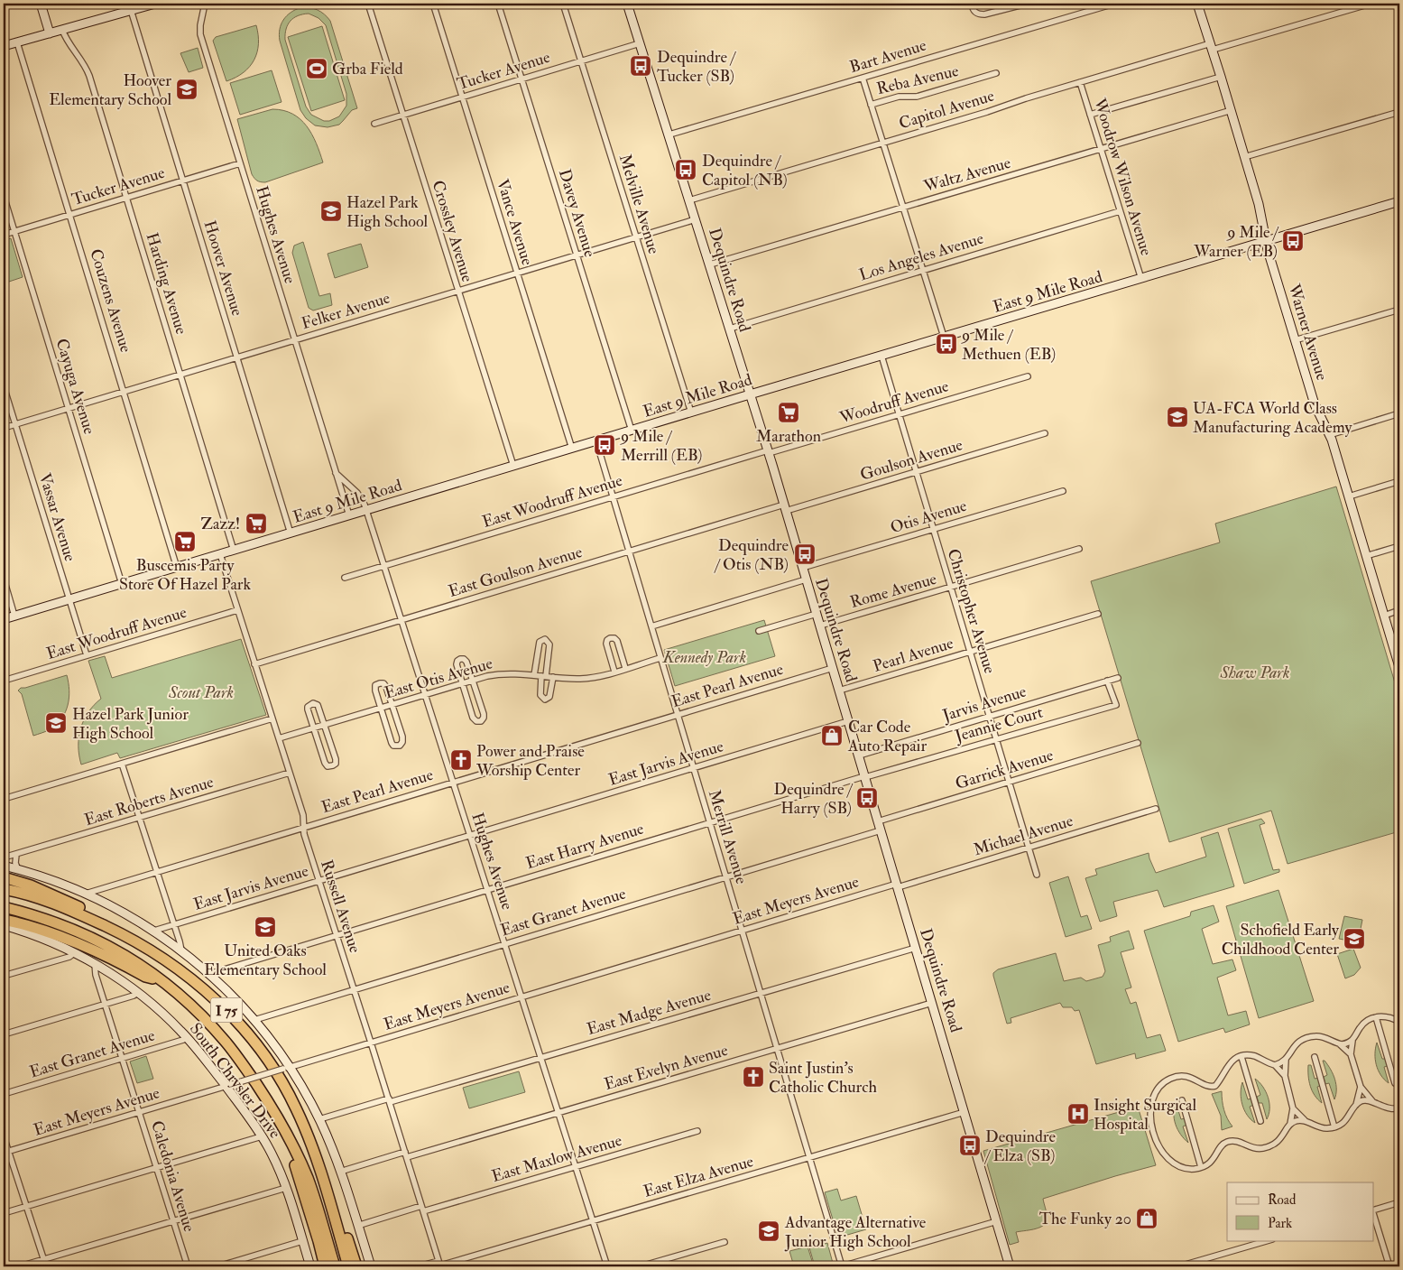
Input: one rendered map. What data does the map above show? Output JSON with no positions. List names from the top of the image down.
{
  "streets": {
    "highway": ["I 75"],
    "main road": [
      "Dequindre Road",
      "East 9 Mile Road",
      "Warner Avenue",
      "South Chrysler Drive"
    ],
    "street": [
      "Bart Avenue",
      "Tucker Avenue",
      "Reba Avenue",
      "Capitol Avenue",
      "Waltz Avenue",
      "Woodrow Wilson Avenue",
      "Melville Avenue",
      "Davey Avenue",
      "Vance Avenue",
      "Crossley Avenue",
      "Hughes Avenue",
      "Los Angeles Avenue",
      "Hoover Avenue",
      "Harding Avenue",
      "Couzens Avenue",
      "Felker Avenue",
      "Cayuga Avenue",
      "Woodruff Avenue",
      "Goulson Avenue",
      "East Woodruff Avenue",
      "Otis Avenue",
      "Vassar Avenue",
      "East Goulson Avenue",
      "Rome Avenue",
      "Christopher Avenue",
      "Pearl Avenue",
      "East Otis Avenue",
      "East Pearl Avenue",
      "Jarvis Avenue",
      "Jeannie Court",
      "East Jarvis Avenue",
      "Garrick Avenue",
      "East Roberts Avenue",
      "Michael Avenue",
      "Merrill Avenue",
      "East Harry Avenue",
      "East Meyers Avenue",
      "Russell Avenue",
      "East Granet Avenue",
      "East Madge Avenue",
      "East Evelyn Avenue",
      "East Maxlow Avenue",
      "Caledonia Avenue",
      "East Elza Avenue"
    ]
  },
  "crossings": [
    ["Bart Avenue", "Dequindre Road"],
    ["Tucker Avenue", "Melville Avenue"],
    ["Tucker Avenue", "Davey Avenue"],
    ["Tucker Avenue", "Vance Avenue"],
    ["Tucker Avenue", "Crossley Avenue"],
    ["Tucker Avenue", "Hughes Avenue"],
    ["Tucker Avenue", "Hoover Avenue"],
    ["Tucker Avenue", "Dequindre Road"],
    ["Tucker Avenue", "Harding Avenue"],
    ["Tucker Avenue", "Couzens Avenue"],
    ["Tucker Avenue", "Cayuga Avenue"],
    ["Capitol Avenue", "Woodrow Wilson Avenue"],
    ["Capitol Avenue", "Dequindre Road"],
    ["Capitol Avenue", "Warner Avenue"],
    ["Waltz Avenue", "Woodrow Wilson Avenue"],
    ["Waltz Avenue", "Dequindre Road"],
    ["Waltz Avenue", "Warner Avenue"],
    ["Woodrow Wilson Avenue", "Los Angeles Avenue"],
    ["Woodrow Wilson Avenue", "East 9 Mile Road"],
    ["Melville Avenue", "East 9 Mile Road"],
    ["Melville Avenue", "Felker Avenue"],
    ["Davey Avenue", "East 9 Mile Road"],
    ["Davey Avenue", "Felker Avenue"],
    ["Vance Avenue", "East 9 Mile Road"],
    ["Vance Avenue", "Felker Avenue"],
    ["Crossley Avenue", "East 9 Mile Road"],
    ["Crossley Avenue", "Felker Avenue"],
    ["Hughes Avenue", "East 9 Mile Road"],
    ["Hughes Avenue", "Felker Avenue"],
    ["Hughes Avenue", "East Woodruff Avenue"],
    ["Hughes Avenue", "East Goulson Avenue"],
    ["Hughes Avenue", "East Otis Avenue"],
    ["Hughes Avenue", "East Pearl Avenue"],
    ["Hughes Avenue", "East Jarvis Avenue"],
    ["Hughes Avenue", "East Harry Avenue"],
    ["Hughes Avenue", "East Meyers Avenue"],
    ["Hughes Avenue", "East Granet Avenue"],
    ["Hughes Avenue", "East Madge Avenue"],
    ["Hughes Avenue", "East Evelyn Avenue"],
    ["Hughes Avenue", "East Maxlow Avenue"],
    ["Hughes Avenue", "East Elza Avenue"],
    ["Los Angeles Avenue", "Dequindre Road"],
    ["Hoover Avenue", "East 9 Mile Road"],
    ["Hoover Avenue", "Felker Avenue"],
    ["Dequindre Road", "East 9 Mile Road"],
    ["Dequindre Road", "Felker Avenue"],
    ["Dequindre Road", "Woodruff Avenue"],
    ["Dequindre Road", "Goulson Avenue"],
    ["Dequindre Road", "East Woodruff Avenue"],
    ["Dequindre Road", "Otis Avenue"],
    ["Dequindre Road", "East Goulson Avenue"],
    ["Dequindre Road", "Rome Avenue"],
    ["Dequindre Road", "Pearl Avenue"],
    ["Dequindre Road", "East Pearl Avenue"],
    ["Dequindre Road", "Jarvis Avenue"],
    ["Dequindre Road", "Jeannie Court"],
    ["Dequindre Road", "East Jarvis Avenue"],
    ["Dequindre Road", "Garrick Avenue"],
    ["Dequindre Road", "Michael Avenue"],
    ["Dequindre Road", "East Harry Avenue"],
    ["Dequindre Road", "East Meyers Avenue"],
    ["Dequindre Road", "East Granet Avenue"],
    ["Dequindre Road", "East Madge Avenue"],
    ["Dequindre Road", "East Evelyn Avenue"],
    ["Dequindre Road", "East Elza Avenue"],
    ["Harding Avenue", "East 9 Mile Road"],
    ["Harding Avenue", "Felker Avenue"],
    ["East 9 Mile Road", "Couzens Avenue"],
    ["East 9 Mile Road", "Warner Avenue"],
    ["East 9 Mile Road", "Cayuga Avenue"],
    ["East 9 Mile Road", "Vassar Avenue"],
    ["East 9 Mile Road", "Christopher Avenue"],
    ["East 9 Mile Road", "Merrill Avenue"],
    ["East 9 Mile Road", "Russell Avenue"],
    ["Couzens Avenue", "Felker Avenue"],
    ["Felker Avenue", "Cayuga Avenue"],
    ["Felker Avenue", "Vassar Avenue"],
    ["Woodruff Avenue", "East Woodruff Avenue"],
    ["Woodruff Avenue", "Christopher Avenue"],
    ["Goulson Avenue", "East Goulson Avenue"],
    ["Goulson Avenue", "Christopher Avenue"],
    ["East Woodruff Avenue", "Vassar Avenue"],
    ["East Woodruff Avenue", "Merrill Avenue"],
    ["East Woodruff Avenue", "Russell Avenue"],
    ["Otis Avenue", "Christopher Avenue"],
    ["East Goulson Avenue", "Merrill Avenue"],
    ["East Goulson Avenue", "Russell Avenue"],
    ["Rome Avenue", "Christopher Avenue"],
    ["Christopher Avenue", "Pearl Avenue"],
    ["Christopher Avenue", "Jarvis Avenue"],
    ["Christopher Avenue", "Jeannie Court"],
    ["Christopher Avenue", "Garrick Avenue"],
    ["Christopher Avenue", "Michael Avenue"],
    ["East Otis Avenue", "Merrill Avenue"],
    ["East Otis Avenue", "Russell Avenue"],
    ["East Pearl Avenue", "Merrill Avenue"],
    ["East Pearl Avenue", "Russell Avenue"],
    ["Jarvis Avenue", "Jeannie Court"],
    ["Jeannie Court", "East Harry Avenue"],
    ["East Jarvis Avenue", "Merrill Avenue"],
    ["East Jarvis Avenue", "Russell Avenue"],
    ["Garrick Avenue", "East Granet Avenue"],
    ["East Roberts Avenue", "Russell Avenue"],
    ["Michael Avenue", "East Meyers Avenue"],
    ["Merrill Avenue", "East Harry Avenue"],
    ["Merrill Avenue", "East Meyers Avenue"],
    ["Merrill Avenue", "East Granet Avenue"],
    ["Merrill Avenue", "East Madge Avenue"],
    ["Merrill Avenue", "East Evelyn Avenue"],
    ["Merrill Avenue", "East Elza Avenue"],
    ["East Harry Avenue", "Russell Avenue"],
    ["East Meyers Avenue", "Russell Avenue"],
    ["East Meyers Avenue", "South Chrysler Drive"],
    ["East Meyers Avenue", "Caledonia Avenue"],
    ["Russell Avenue", "East Granet Avenue"],
    ["Russell Avenue", "East Madge Avenue"],
    ["Russell Avenue", "East Evelyn Avenue"],
    ["Russell Avenue", "East Maxlow Avenue"],
    ["Russell Avenue", "East Elza Avenue"],
    ["East Granet Avenue", "South Chrysler Drive"],
    ["East Granet Avenue", "Caledonia Avenue"],
    ["South Chrysler Drive", "Caledonia Avenue"]
  ],
  "parks": ["Kennedy Park", "Shaw Park", "Scout Park"],
  "places": {
    "bus stop": [
      "Dequindre / Tucker (SB)",
      "Dequindre / Capitol (NB)",
      "9 Mile / Warner (EB)",
      "9 Mile / Methuen (EB)",
      "9 Mile / Merrill (EB)",
      "Dequindre / Otis (NB)",
      "Dequindre / Harry (SB)",
      "Dequindre / Elza (SB)"
    ],
    "sports": ["Grba Field"],
    "school or university": [
      "Hoover Elementary School",
      "Hazel Park High School",
      "UA-FCA World Class Manufacturing Academy",
      "Hazel Park Junior High School",
      "United Oaks Elementary School",
      "Schofield Early Childhood Center",
      "Advantage Alternative Junior High School"
    ],
    "supermarket": ["Marathon", "Zazz!", "Buscemis Party Store Of Hazel Park"],
    "shop": ["Car Code Auto Repair", "The Funky 20"],
    "church": ["Power and Praise Worship Center", "Saint Justin's Catholic Church"],
    "hospital": ["Insight Surgical Hospital"]
  },
  "legend": ["Road", "Park"]
}
